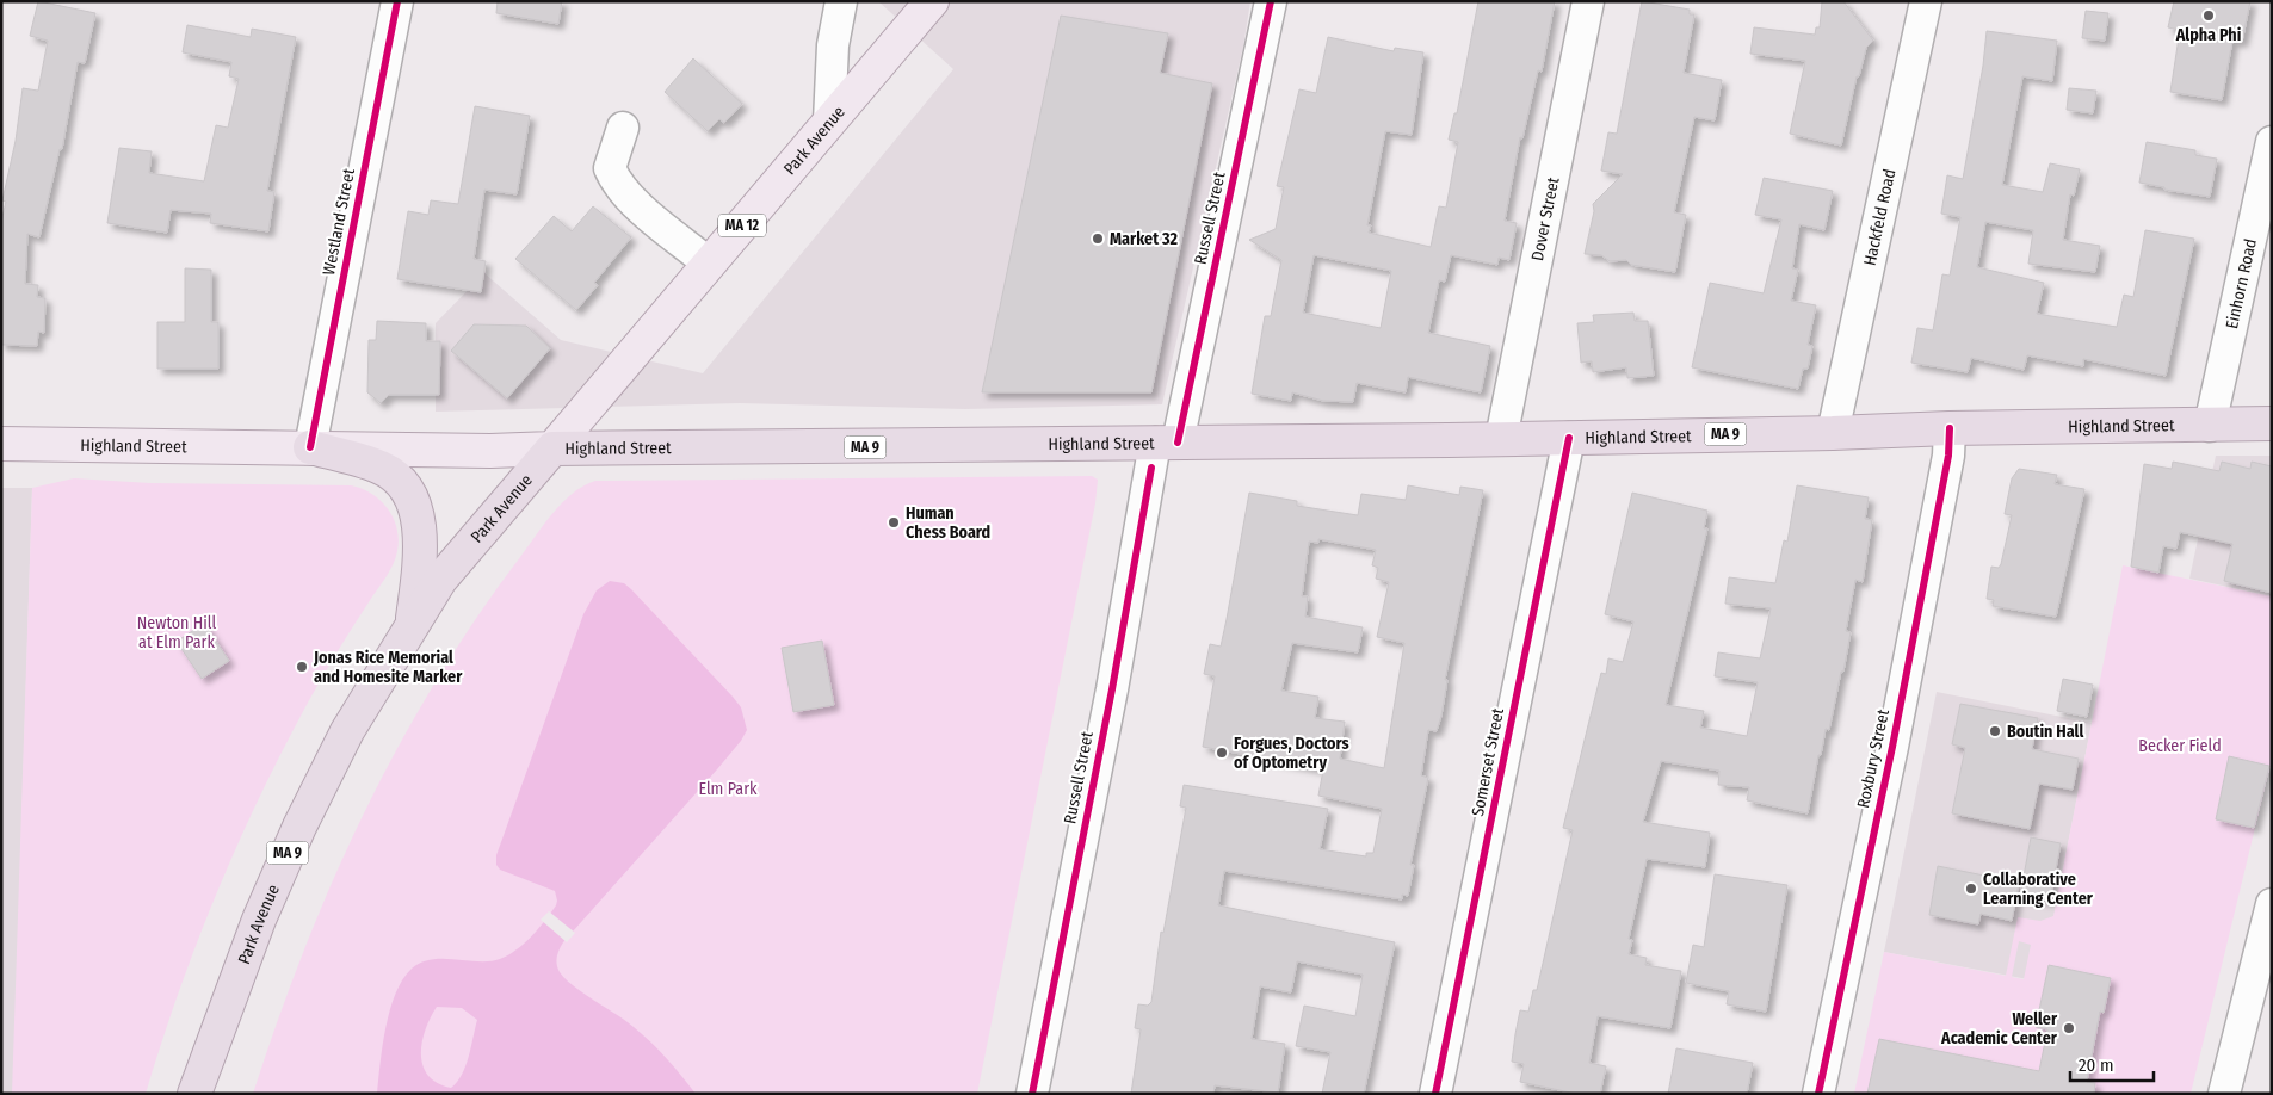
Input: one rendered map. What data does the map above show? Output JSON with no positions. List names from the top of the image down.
{
  "streets": {
    "highway": ["Park Avenue", "Highland Street", "MA 9"],
    "main road": ["MA 12"],
    "street": [
      "Hackfeld Road",
      "Russell Street",
      "Dover Street",
      "Westland Street",
      "Einhorn Road",
      "Roxbury Street",
      "Somerset Street"
    ]
  },
  "crossings": [
    ["Park Avenue", "Highland Street"],
    ["Hackfeld Road", "Highland Street"],
    ["Russell Street", "Highland Street"],
    ["Dover Street", "Highland Street"],
    ["Westland Street", "Highland Street"],
    ["Einhorn Road", "Highland Street"],
    ["Highland Street", "Roxbury Street"],
    ["Highland Street", "Somerset Street"]
  ],
  "parks": ["Newton Hill at Elm Park", "Becker Field", "Elm Park"],
  "places": [
    "Alpha Phi",
    "Market 32",
    "Human Chess Board",
    "Jonas Rice Memorial and Homesite Marker",
    "Boutin Hall",
    "Forgues, Doctors of Optometry",
    "Collaborative Learning Center",
    "Weller Academic Center"
  ],
  "scale_bar": "20 m"
}
